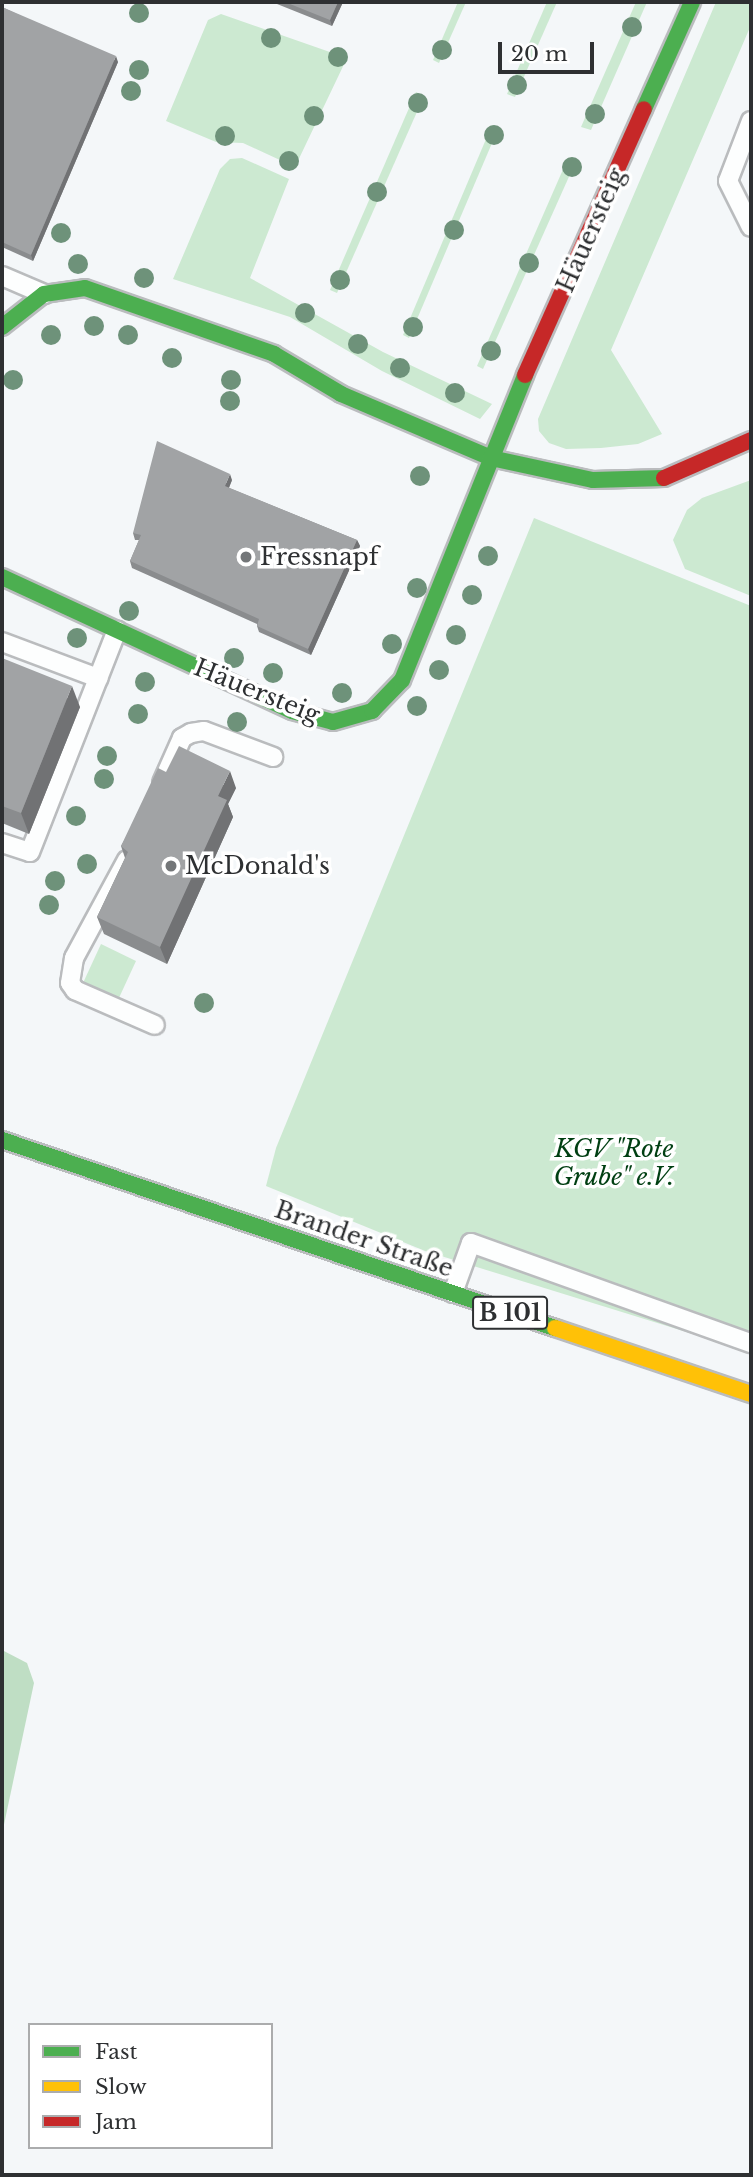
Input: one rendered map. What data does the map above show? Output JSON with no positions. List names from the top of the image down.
{
  "streets": {
    "street": ["Häuersteig", "Brander Straße", "B 101"]
  },
  "parks": ["KGV \"Rote Grube\" e.V."],
  "places": ["Fressnapf", "McDonald's"],
  "legend": ["Fast", "Slow", "Jam"],
  "scale_bar": "20 m"
}
